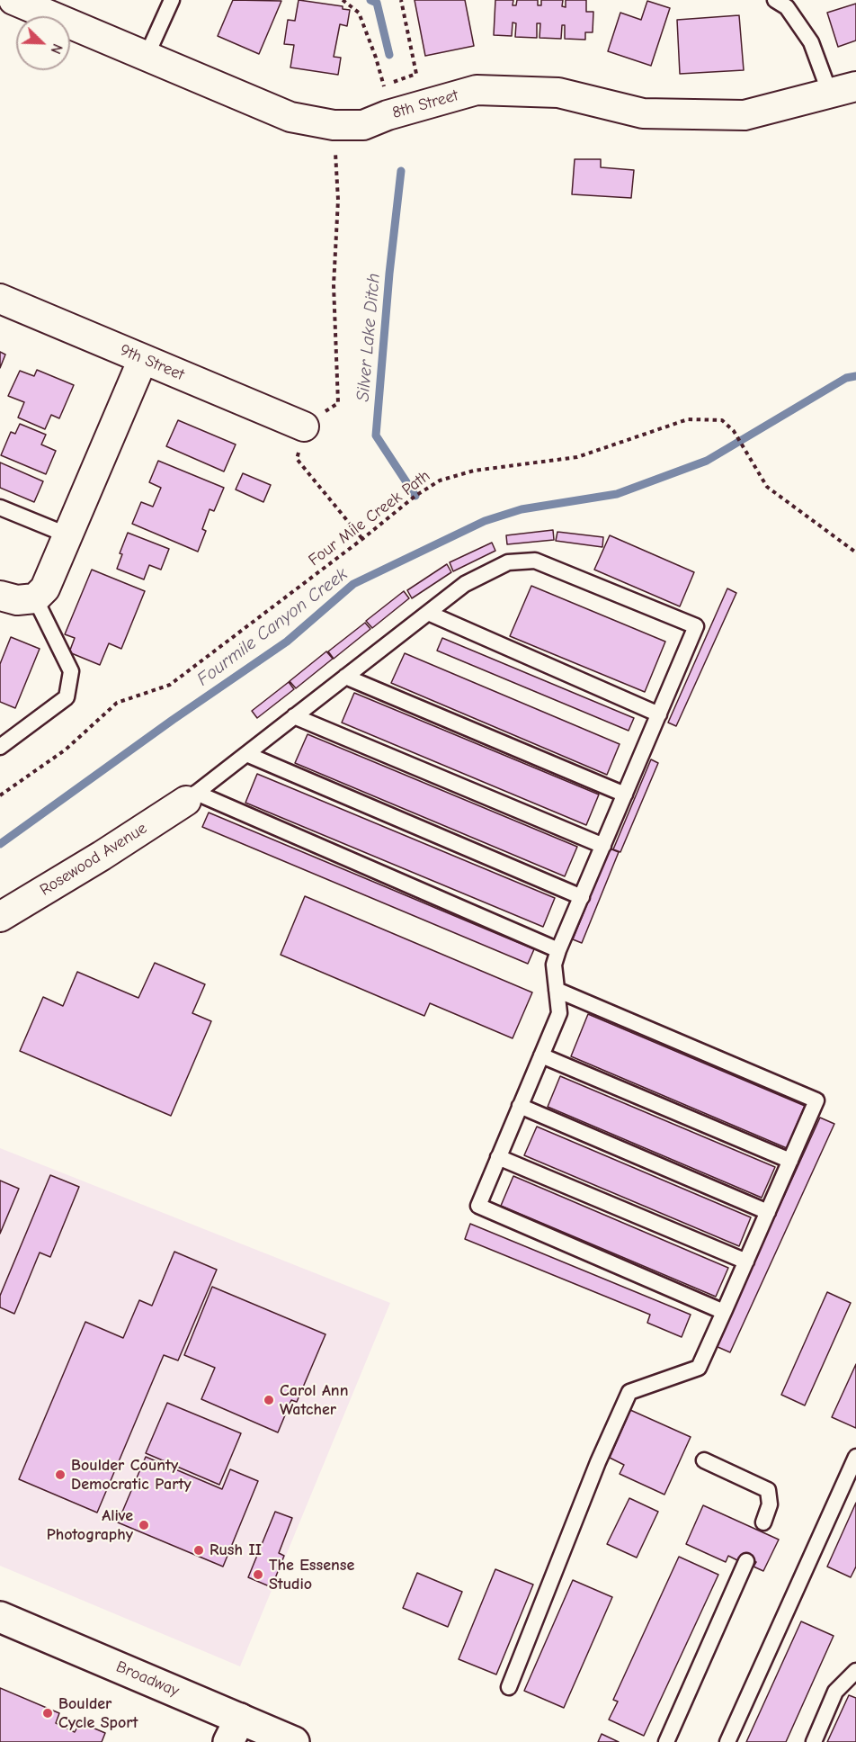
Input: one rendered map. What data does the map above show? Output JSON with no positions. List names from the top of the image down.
{
  "streets": {
    "main road": ["Broadway"],
    "street": ["8th Street", "9th Street", "Rosewood Avenue"],
    "path": ["Four Mile Creek Path"]
  },
  "water": ["Silver Lake Ditch", "Fourmile Canyon Creek"],
  "places": [
    "Carol Ann Watcher",
    "Boulder County Democratic Party",
    "Alive Photography",
    "Rush II",
    "The Essense Studio",
    "Boulder Cycle Sport"
  ],
  "north": "bottom right"
}
